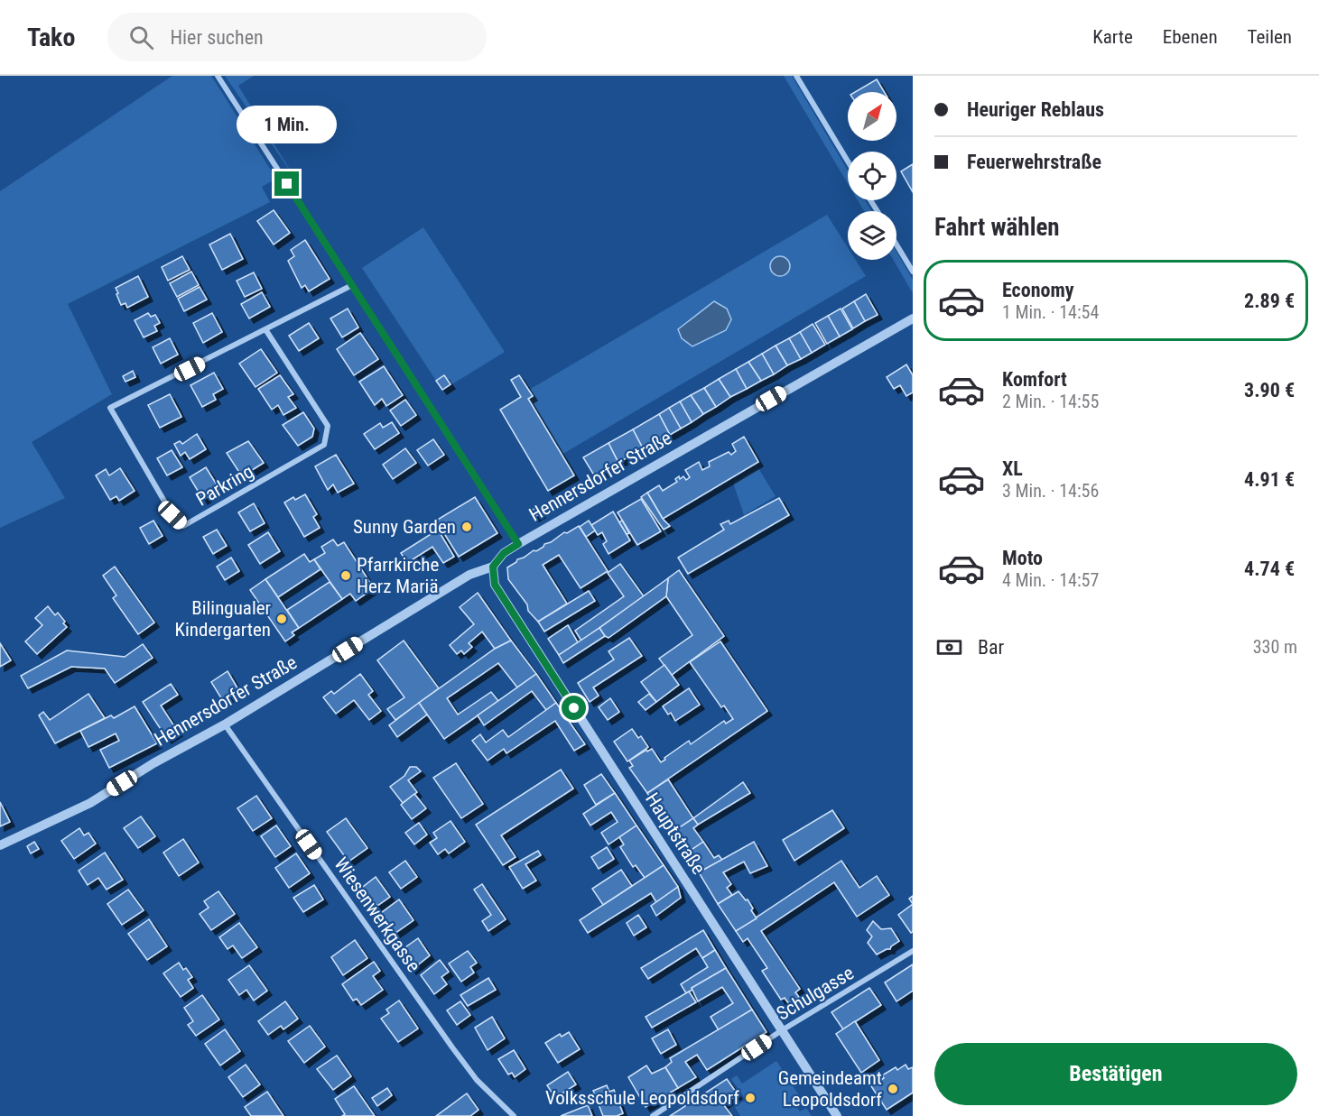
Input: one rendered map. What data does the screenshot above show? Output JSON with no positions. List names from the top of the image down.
{
  "streets": {
    "street": [
      "Hennersdorfer Straße",
      "Parkring",
      "Hauptstraße",
      "Wiesenwerkgasse",
      "Schulgasse"
    ]
  },
  "crossings": [
    ["Hennersdorfer Straße", "Hauptstraße"],
    ["Hennersdorfer Straße", "Wiesenwerkgasse"],
    ["Hauptstraße", "Schulgasse"]
  ],
  "places": [
    "Sunny Garden",
    "Pfarrkirche Herz Mariä",
    "Bilingualer Kindergarten",
    "Gemeindeamt Leopoldsdorf",
    "Volksschule Leopoldsdorf"
  ],
  "north": "top right",
  "page": {
    "header": "Tako",
    "search": "Hier suchen",
    "nav": ["Karte", "Ebenen", "Teilen"],
    "banner": ["Heuriger Reblaus", "Feuerwehrstraße"],
    "bubble": "1 Min.",
    "heading": "Fahrt wählen",
    "list": [
      {
        "name": "Economy",
        "note": "1 Min. · 14:54",
        "value": "2.89 €"
      },
      {
        "name": "Komfort",
        "note": "2 Min. · 14:55",
        "value": "3.90 €"
      },
      {
        "name": "XL",
        "note": "3 Min. · 14:56",
        "value": "4.91 €"
      },
      {
        "name": "Moto",
        "note": "4 Min. · 14:57",
        "value": "4.74 €"
      }
    ],
    "pay": ["Bar", "330 m"],
    "buttons": "Bestätigen"
  }
}
